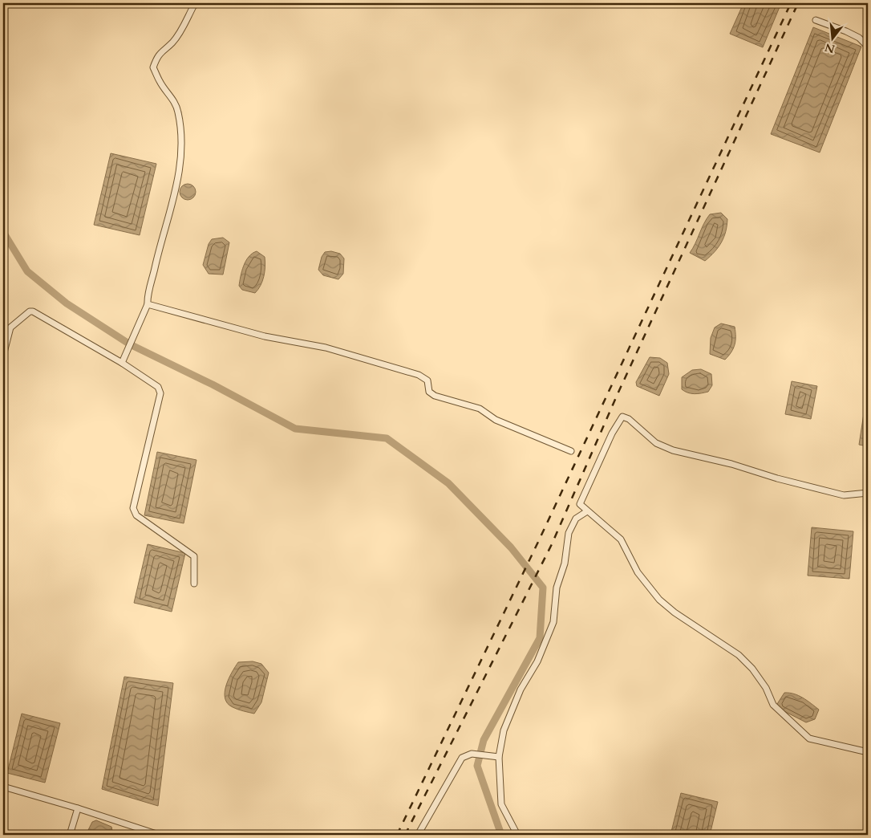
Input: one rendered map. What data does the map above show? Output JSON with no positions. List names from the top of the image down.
{
  "north": "bottom"
}
